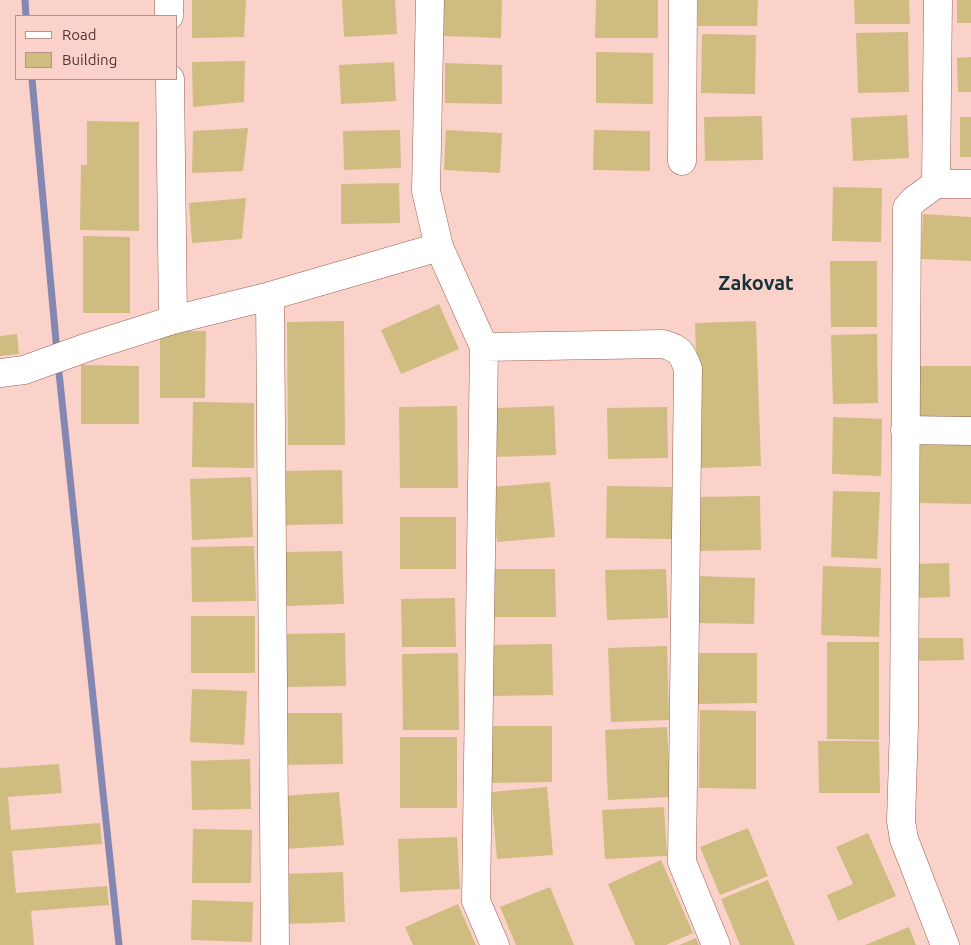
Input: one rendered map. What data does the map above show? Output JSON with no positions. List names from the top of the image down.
{
  "districts": ["Zakovat"],
  "legend": ["Road", "Building"]
}
